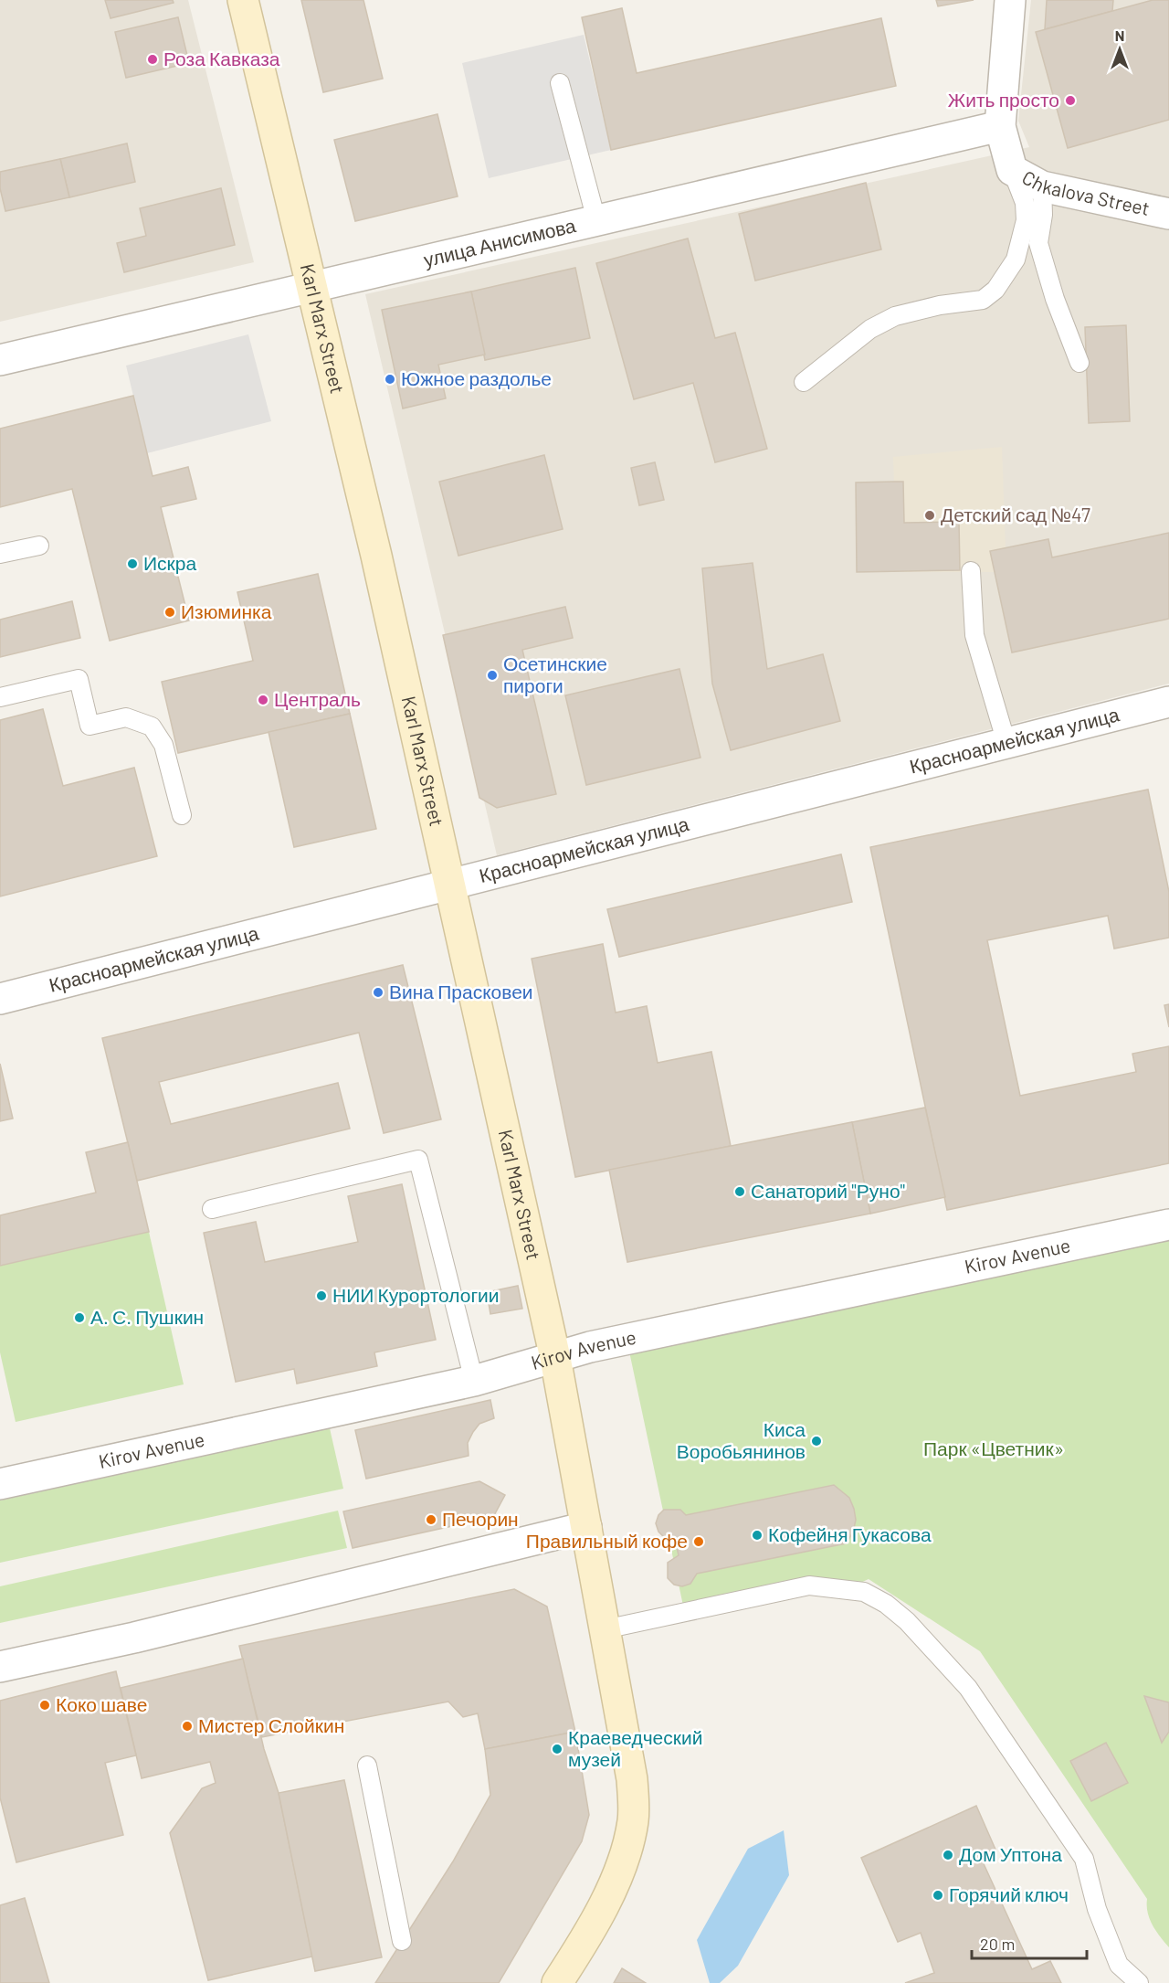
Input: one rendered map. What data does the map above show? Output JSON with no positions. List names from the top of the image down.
{
  "streets": {
    "street": [
      "Chkalova Street",
      "улица Анисимова",
      "Karl Marx Street",
      "Красноармейская улица",
      "Kirov Avenue"
    ]
  },
  "crossings": [
    ["Chkalova Street", "улица Анисимова"],
    ["улица Анисимова", "Karl Marx Street"],
    ["Karl Marx Street", "Красноармейская улица"],
    ["Karl Marx Street", "Kirov Avenue"]
  ],
  "parks": ["Парк «Цветник»"],
  "places": [
    "Роза Кавказа",
    "Жить просто",
    "Южное раздолье",
    "Детский сад №47",
    "Искра",
    "Изюминка",
    "Осетинские пироги",
    "Централь",
    "Вина Прасковеи",
    "Санаторий \"Руно\"",
    "НИИ Курортологии",
    "А. С. Пушкин",
    "Киса Воробьянинов",
    "Печорин",
    "Кофейня Гукасова",
    "Правильный кофе",
    "Коко шаве",
    "Мистер Слойкин",
    "Краеведческий музей",
    "Дом Уптона",
    "Горячий ключ"
  ],
  "scale_bar": "20 m",
  "north": "top"
}
